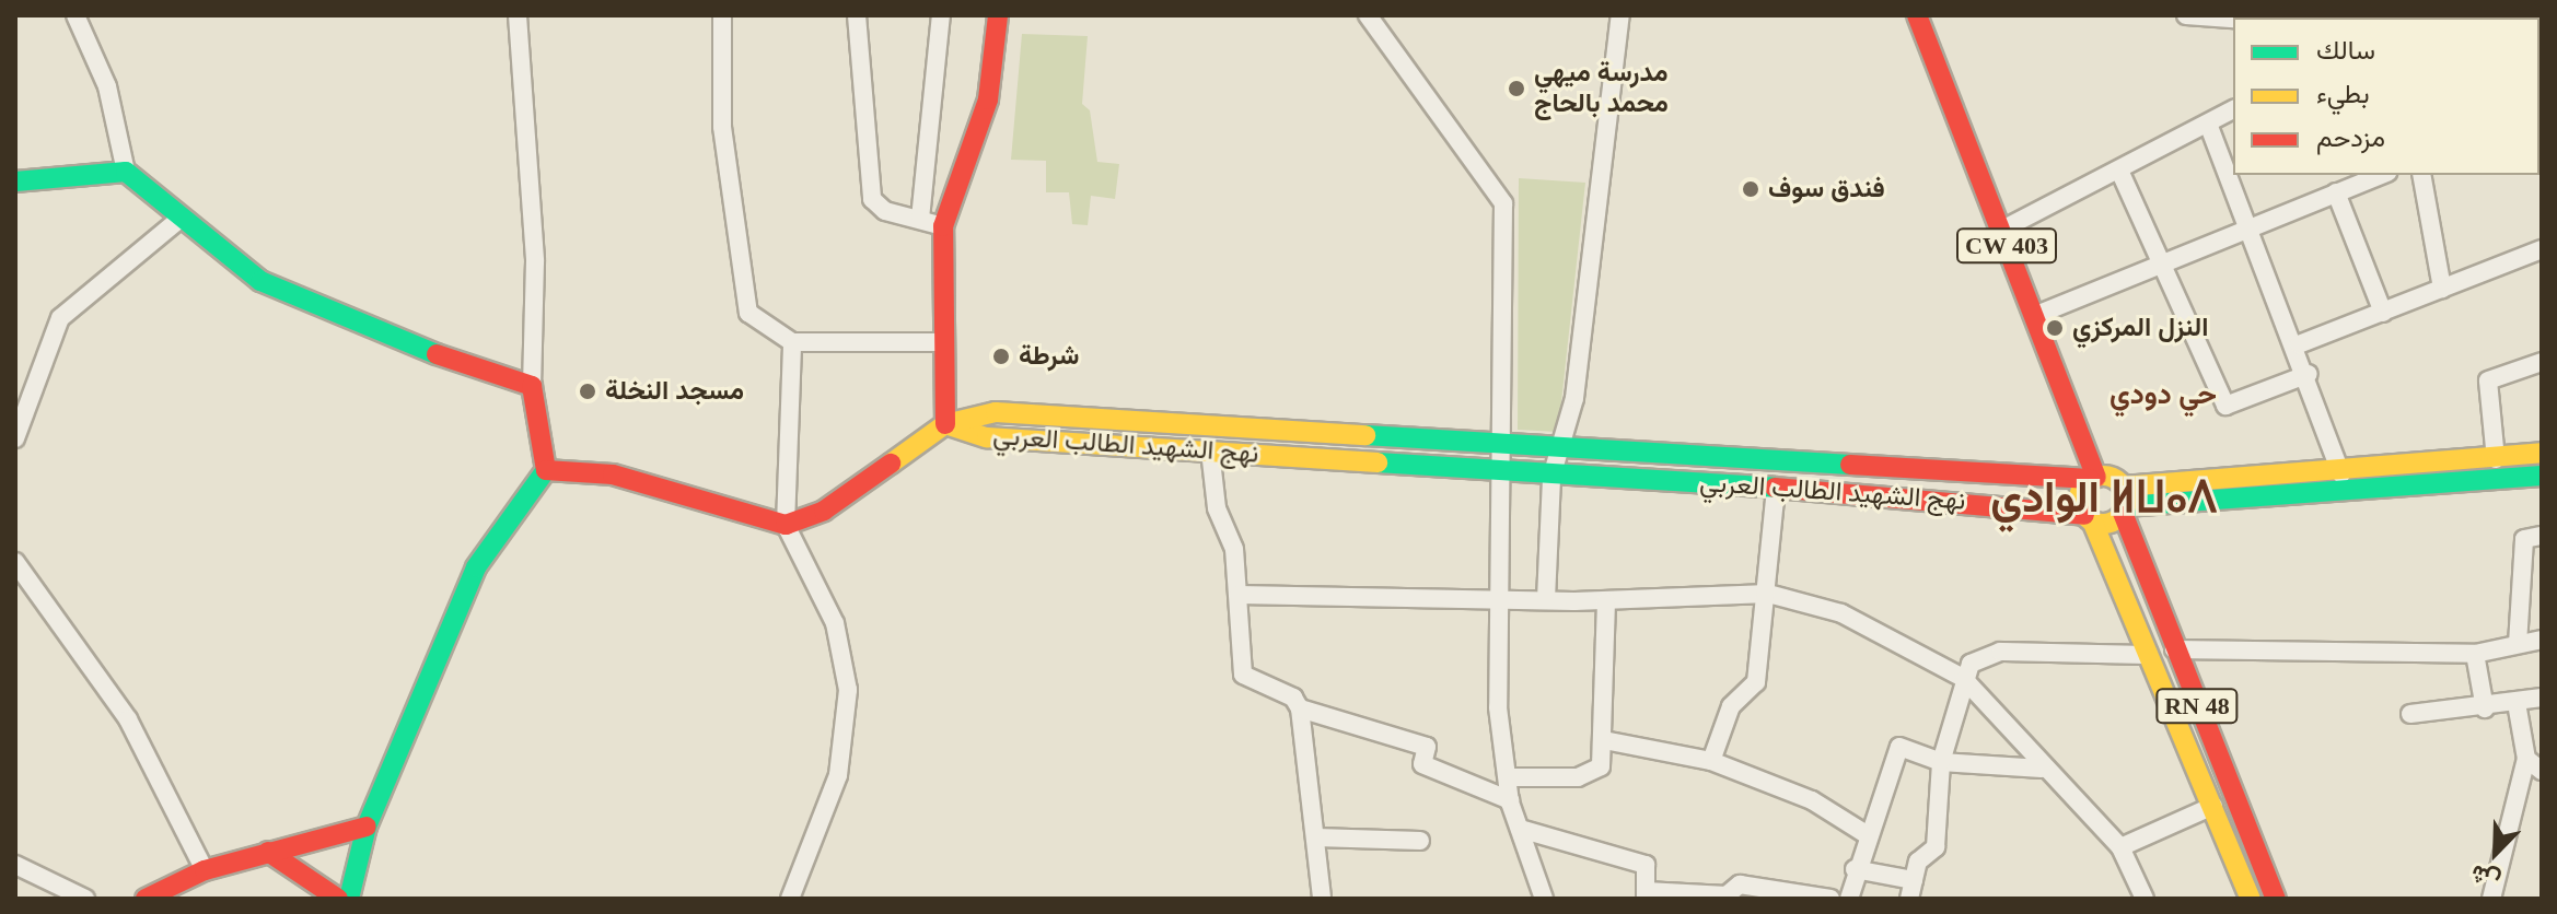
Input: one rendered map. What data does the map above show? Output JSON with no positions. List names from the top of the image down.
{
  "streets": {
    "main road": ["CW 403", "نهج الشهيد الطالب العربي", "RN 48"]
  },
  "crossings": [
    ["CW 403", "نهج الشهيد الطالب العربي"],
    ["نهج الشهيد الطالب العربي", "RN 48"]
  ],
  "districts": ["حي دودي", "الوادي ⵍⵡⴰⴷ"],
  "places": [
    "مدرسة ميهي محمد بالحاج",
    "فندق سوف",
    "النزل المركزي",
    "شرطة",
    "مسجد النخلة"
  ],
  "legend": ["سالك", "بطيء", "مزدحم"],
  "north": "bottom left"
}
